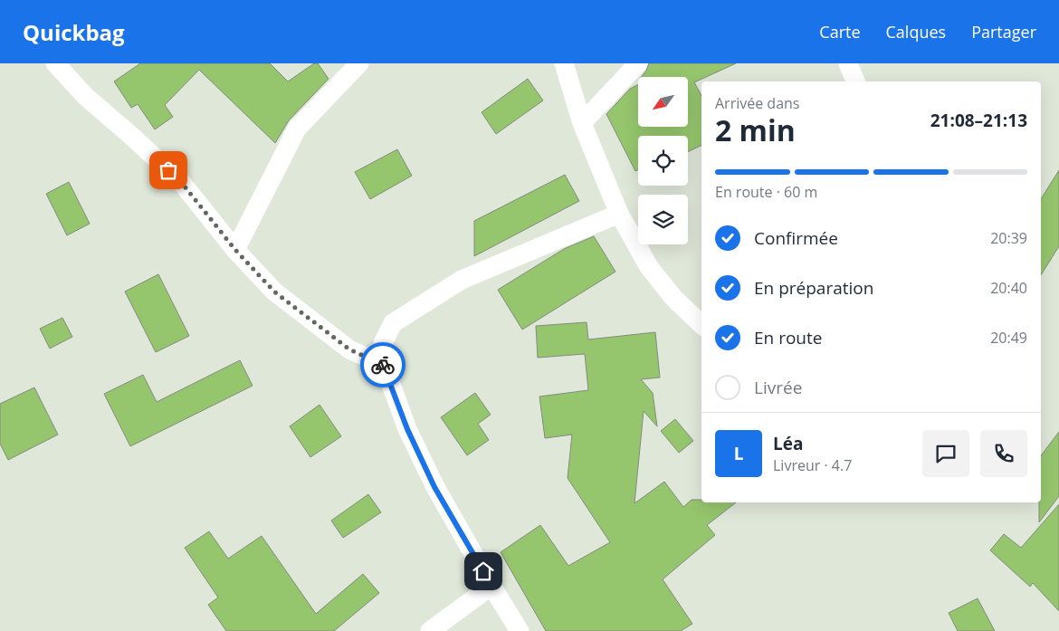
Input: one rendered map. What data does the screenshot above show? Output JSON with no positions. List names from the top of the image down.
{
  "north": "bottom left",
  "page": {
    "header": "Quickbag",
    "nav": ["Carte", "Calques", "Partager"],
    "heading": ["2 min", "Arrivée dans", "21:08–21:13"],
    "panel": ["Léa", "Livreur · 4.7"],
    "bar": "En route · 60 m",
    "list": [
      ["Confirmée", "20:39"],
      ["En préparation", "20:40"],
      ["En route", "20:49"],
      "Livrée"
    ],
    "round": "L"
  }
}
